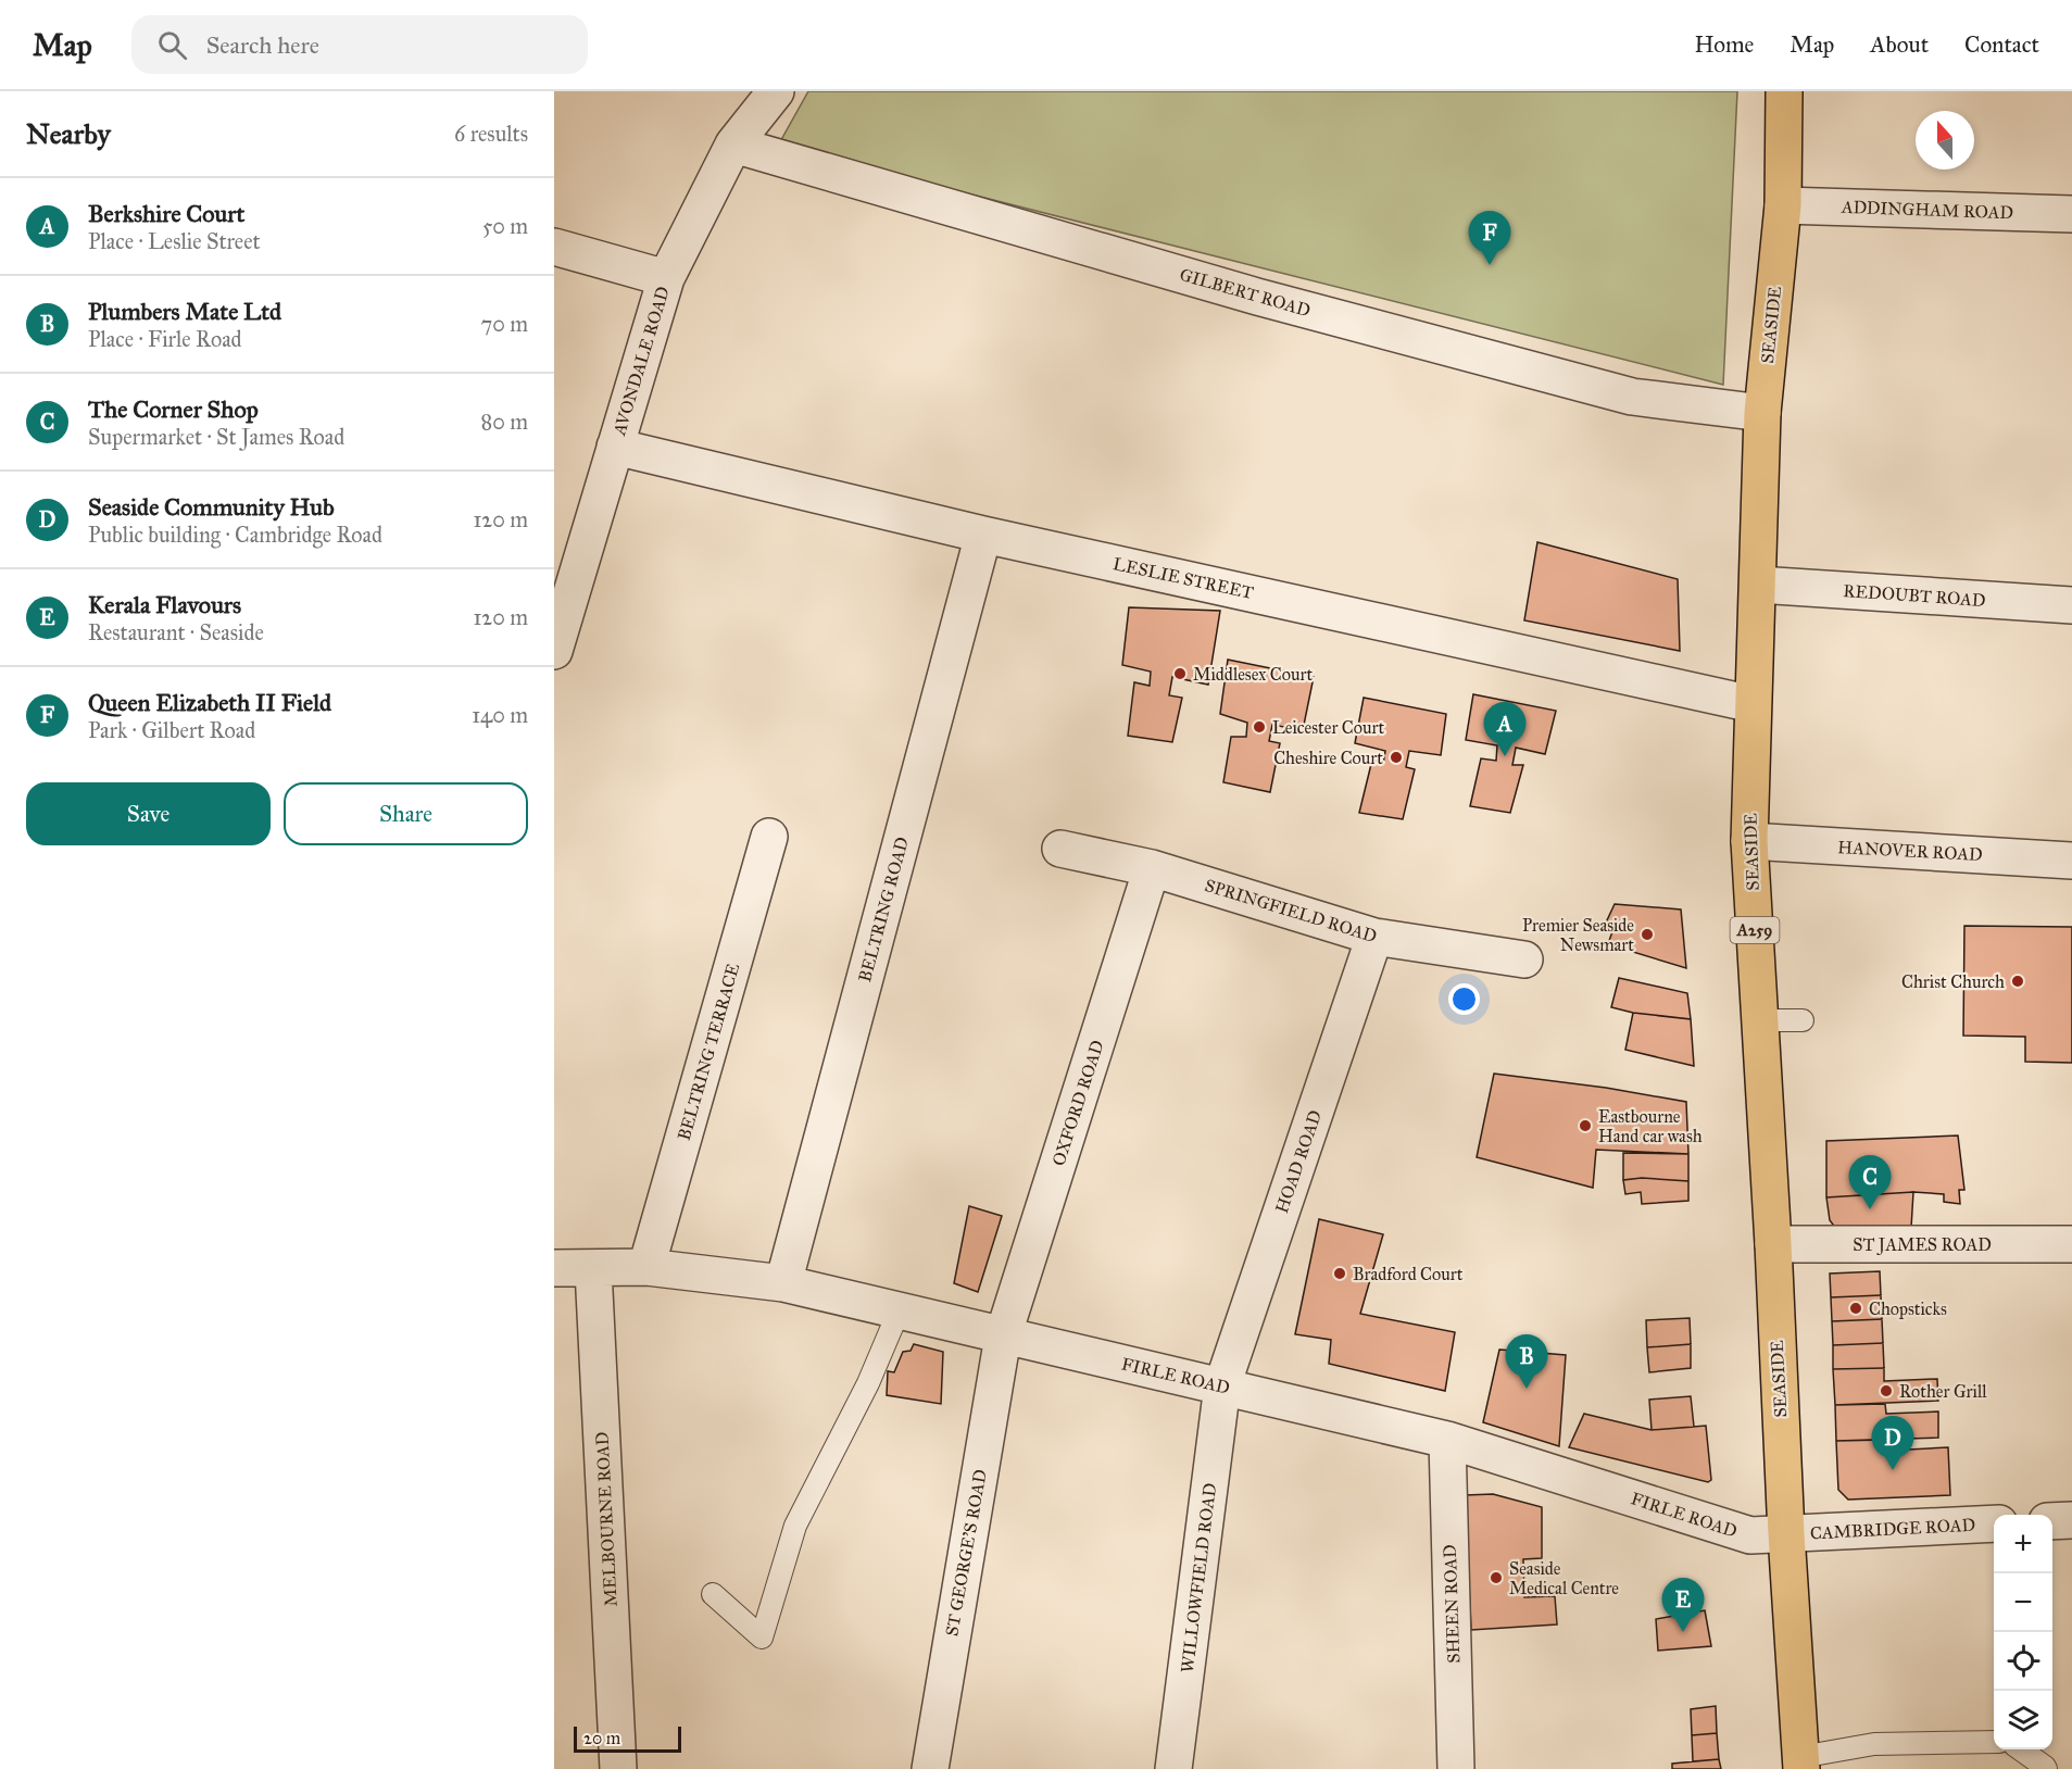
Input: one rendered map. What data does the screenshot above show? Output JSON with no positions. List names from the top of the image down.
{
  "streets": {
    "main road": ["SEASIDE", "A259"],
    "street": [
      "ADDINGHAM ROAD",
      "GILBERT ROAD",
      "AVONDALE ROAD",
      "LESLIE STREET",
      "REDOUBT ROAD",
      "HANOVER ROAD",
      "BELTRING ROAD",
      "SPRINGFIELD ROAD",
      "BELTRING TERRACE",
      "OXFORD ROAD",
      "HOAD ROAD",
      "ST JAMES ROAD",
      "FIRLE ROAD",
      "MELBOURNE ROAD",
      "CAMBRIDGE ROAD",
      "ST GEORGE'S ROAD",
      "WILLOWFIELD ROAD",
      "SHEEN ROAD"
    ]
  },
  "crossings": [
    ["ADDINGHAM ROAD", "SEASIDE"],
    ["GILBERT ROAD", "SEASIDE"],
    ["GILBERT ROAD", "AVONDALE ROAD"],
    ["SEASIDE", "LESLIE STREET"],
    ["SEASIDE", "REDOUBT ROAD"],
    ["SEASIDE", "HANOVER ROAD"],
    ["SEASIDE", "ST JAMES ROAD"],
    ["SEASIDE", "FIRLE ROAD"],
    ["SEASIDE", "CAMBRIDGE ROAD"],
    ["AVONDALE ROAD", "LESLIE STREET"],
    ["LESLIE STREET", "BELTRING ROAD"],
    ["BELTRING ROAD", "FIRLE ROAD"],
    ["SPRINGFIELD ROAD", "OXFORD ROAD"],
    ["SPRINGFIELD ROAD", "HOAD ROAD"],
    ["BELTRING TERRACE", "FIRLE ROAD"],
    ["OXFORD ROAD", "FIRLE ROAD"],
    ["OXFORD ROAD", "ST GEORGE'S ROAD"],
    ["HOAD ROAD", "FIRLE ROAD"],
    ["HOAD ROAD", "WILLOWFIELD ROAD"],
    ["FIRLE ROAD", "MELBOURNE ROAD"],
    ["FIRLE ROAD", "CAMBRIDGE ROAD"],
    ["FIRLE ROAD", "ST GEORGE'S ROAD"],
    ["FIRLE ROAD", "WILLOWFIELD ROAD"],
    ["FIRLE ROAD", "SHEEN ROAD"]
  ],
  "places": [
    "Middlesex Court",
    "Leicester Court",
    "Cheshire Court",
    "Premier Seaside Newsmart",
    "Christ Church",
    "Eastbourne Hand car wash",
    "Bradford Court",
    "Chopsticks",
    "Rother Grill",
    "Seaside Medical Centre"
  ],
  "scale_bar": "20 m",
  "north": "top",
  "page": {
    "header": "Map",
    "search": "Search here",
    "nav": [
      "Home",
      "Map",
      "About",
      "Contact"
    ],
    "heading": ["Nearby", "6 results"],
    "list": [
      {
        "mark": "A",
        "name": "Berkshire Court",
        "note": "Place · Leslie Street",
        "value": "50 m"
      },
      {
        "mark": "B",
        "name": "Plumbers Mate Ltd",
        "note": "Place · Firle Road",
        "value": "70 m"
      },
      {
        "mark": "C",
        "name": "The Corner Shop",
        "note": "Supermarket · St James Road",
        "value": "80 m"
      },
      {
        "mark": "D",
        "name": "Seaside Community Hub",
        "note": "Public building · Cambridge Road",
        "value": "120 m"
      },
      {
        "mark": "E",
        "name": "Kerala Flavours",
        "note": "Restaurant · Seaside",
        "value": "120 m"
      },
      {
        "mark": "F",
        "name": "Queen Elizabeth II Field",
        "note": "Park · Gilbert Road",
        "value": "140 m"
      }
    ],
    "pins": [
      "F",
      "A",
      "C",
      "B",
      "D",
      "E"
    ],
    "buttons": ["Save", "Share"],
    "map_buttons": ["+", "−"],
    "scale": "20 m"
  }
}
